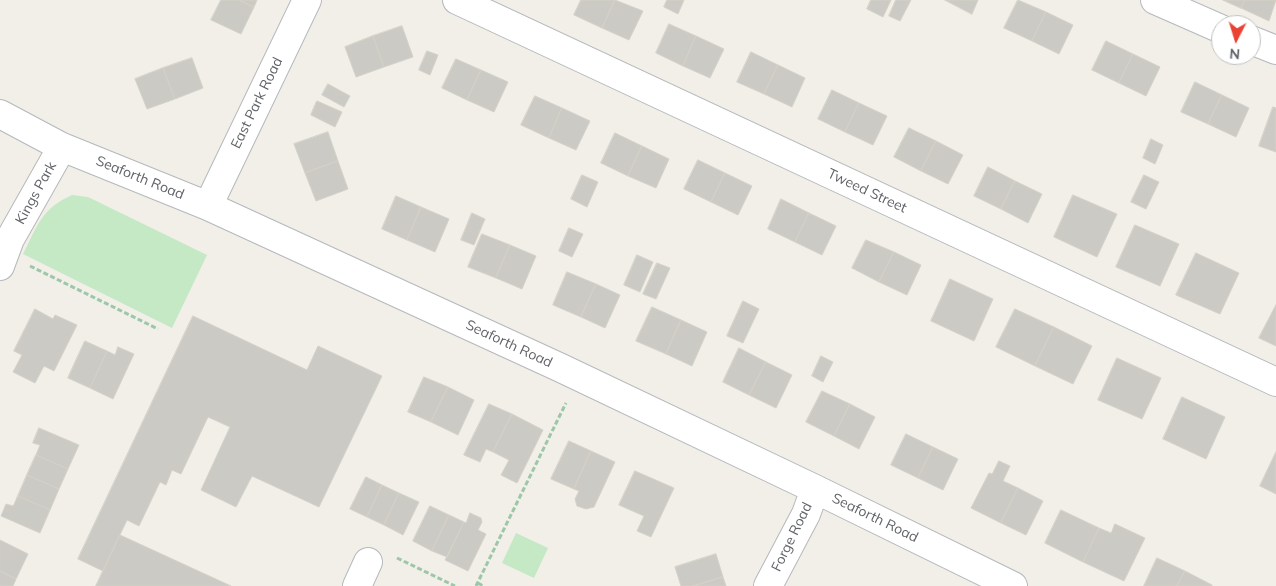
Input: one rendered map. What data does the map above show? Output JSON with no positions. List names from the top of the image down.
{
  "streets": {
    "street": [
      "East Park Road",
      "Seaforth Road",
      "Tweed Street",
      "Kings Park",
      "Forge Road"
    ]
  },
  "crossings": [
    ["East Park Road", "Seaforth Road"],
    ["Seaforth Road", "Kings Park"],
    ["Seaforth Road", "Forge Road"]
  ],
  "north": "bottom"
}
